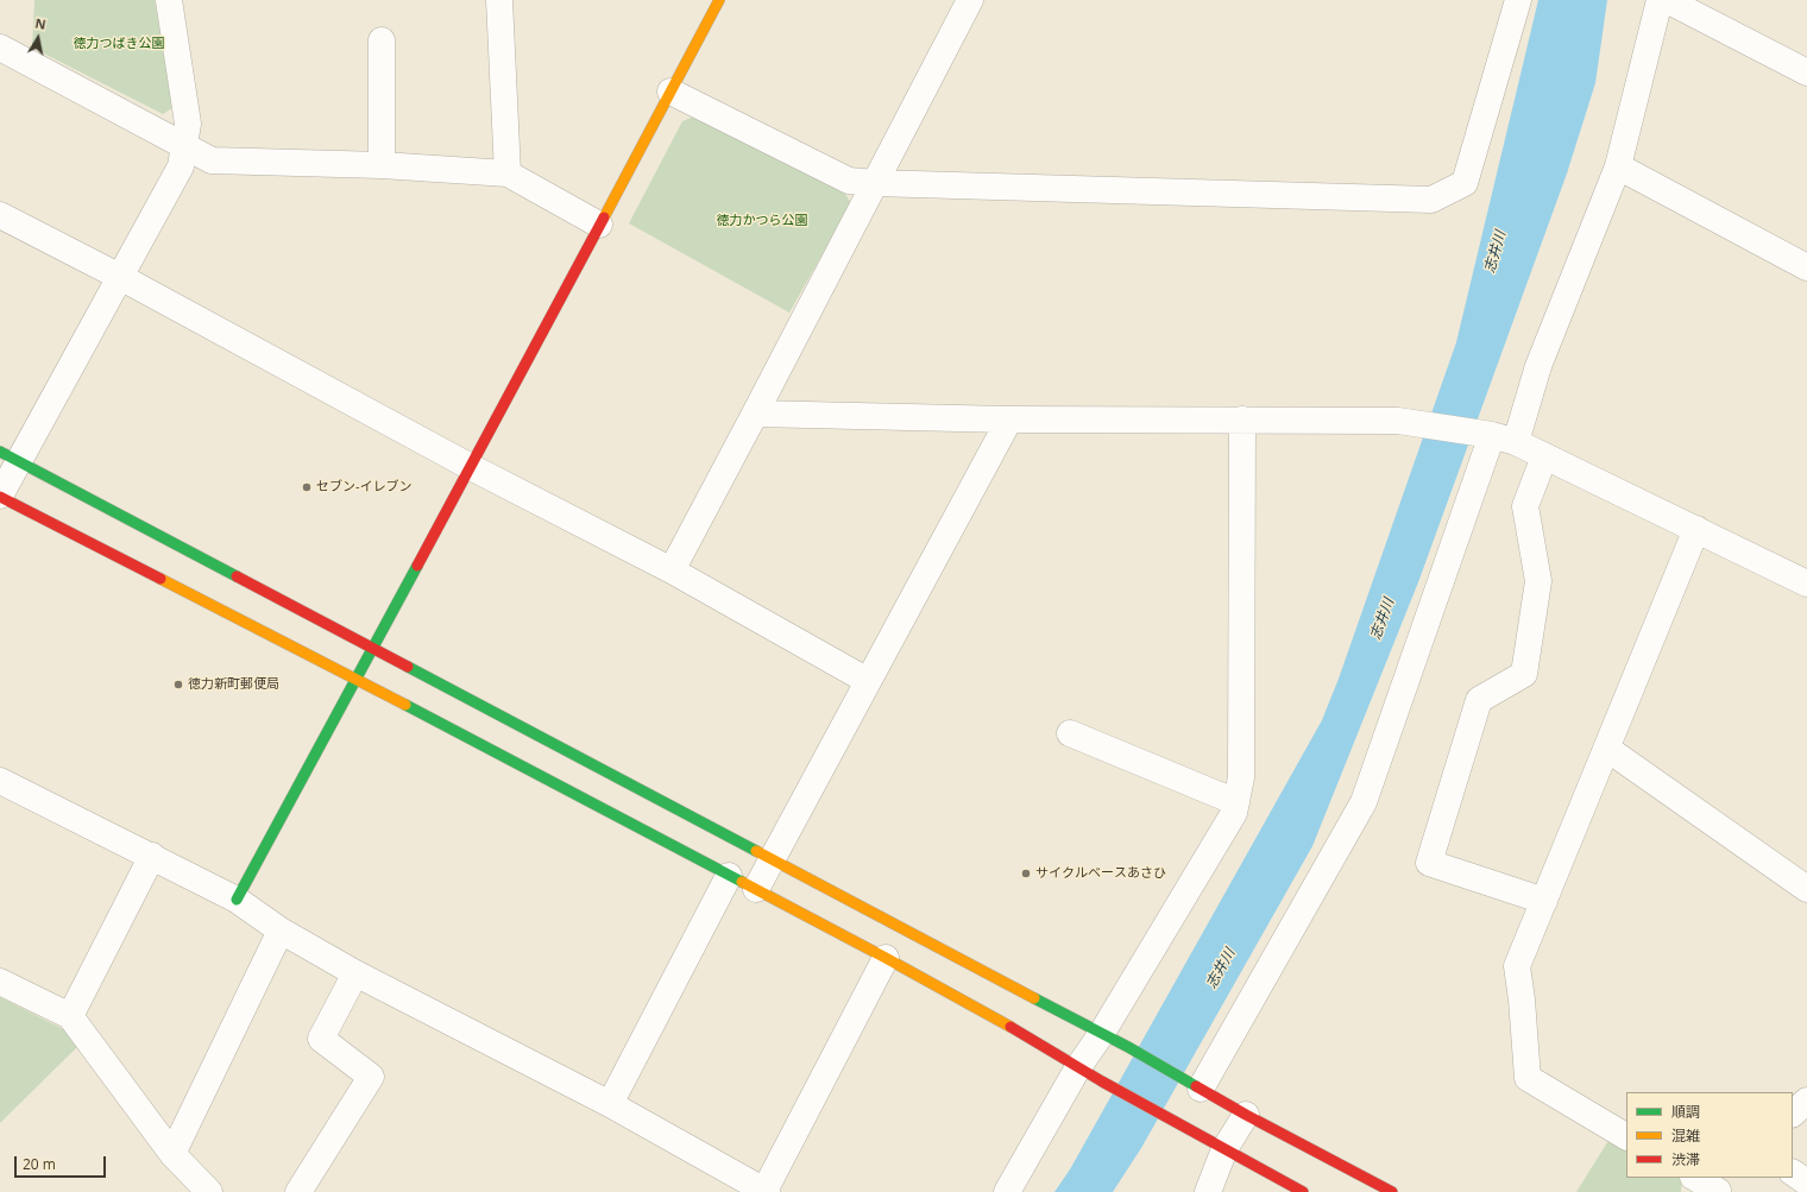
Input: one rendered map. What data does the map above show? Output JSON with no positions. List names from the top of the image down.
{
  "water": ["志井川"],
  "parks": ["徳力つばき公園", "徳力かつら公園"],
  "places": ["セブン-イレブン", "徳力新町郵便局", "サイクルベースあさひ"],
  "legend": ["順調", "混雑", "渋滞"],
  "scale_bar": "20 m",
  "north": "top"
}
